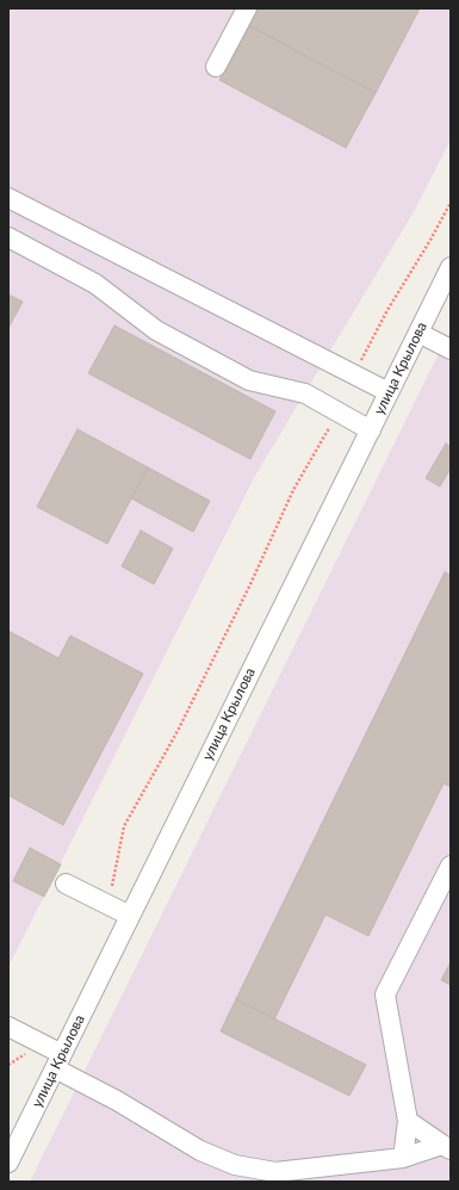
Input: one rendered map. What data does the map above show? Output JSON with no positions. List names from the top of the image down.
{
  "streets": {
    "street": ["улица Крылова"]
  }
}
